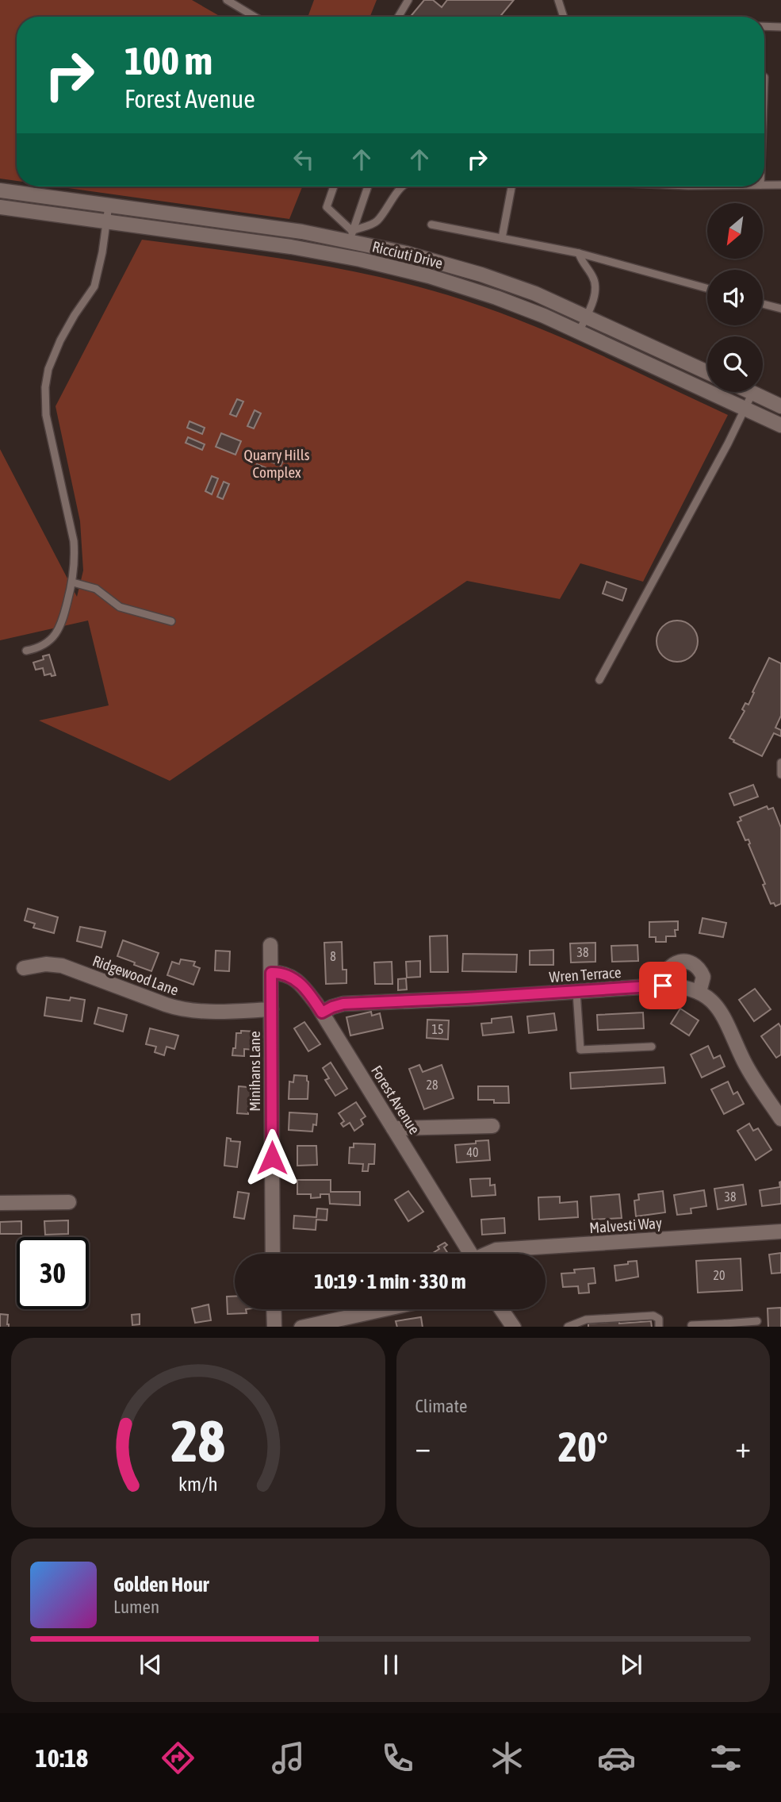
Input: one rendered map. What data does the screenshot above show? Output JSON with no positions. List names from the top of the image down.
{
  "streets": {
    "street": [
      "Ricciuti Drive",
      "Wren Terrace",
      "Ridgewood Lane",
      "Minihans Lane",
      "Forest Avenue",
      "Malvesti Way"
    ]
  },
  "crossings": [
    ["Wren Terrace", "Forest Avenue"],
    ["Ridgewood Lane", "Minihans Lane"],
    ["Minihans Lane", "Forest Avenue"]
  ],
  "parks": ["Quarry Hills Complex"],
  "house_numbers": [
    "38",
    "8",
    "15",
    "28",
    "40",
    "38",
    "20"
  ],
  "north": "bottom left",
  "page": {
    "turn": ["100 m", "Forest Avenue"],
    "limit": "30",
    "trip": "10:19 · 1 min · 330 m",
    "tile": "Climate",
    "heat": ["−", "20°", "+"],
    "song": ["Golden Hour", "Lumen"],
    "tabs": "10:18",
    "gauge": ["28", "km/h"]
  }
}
